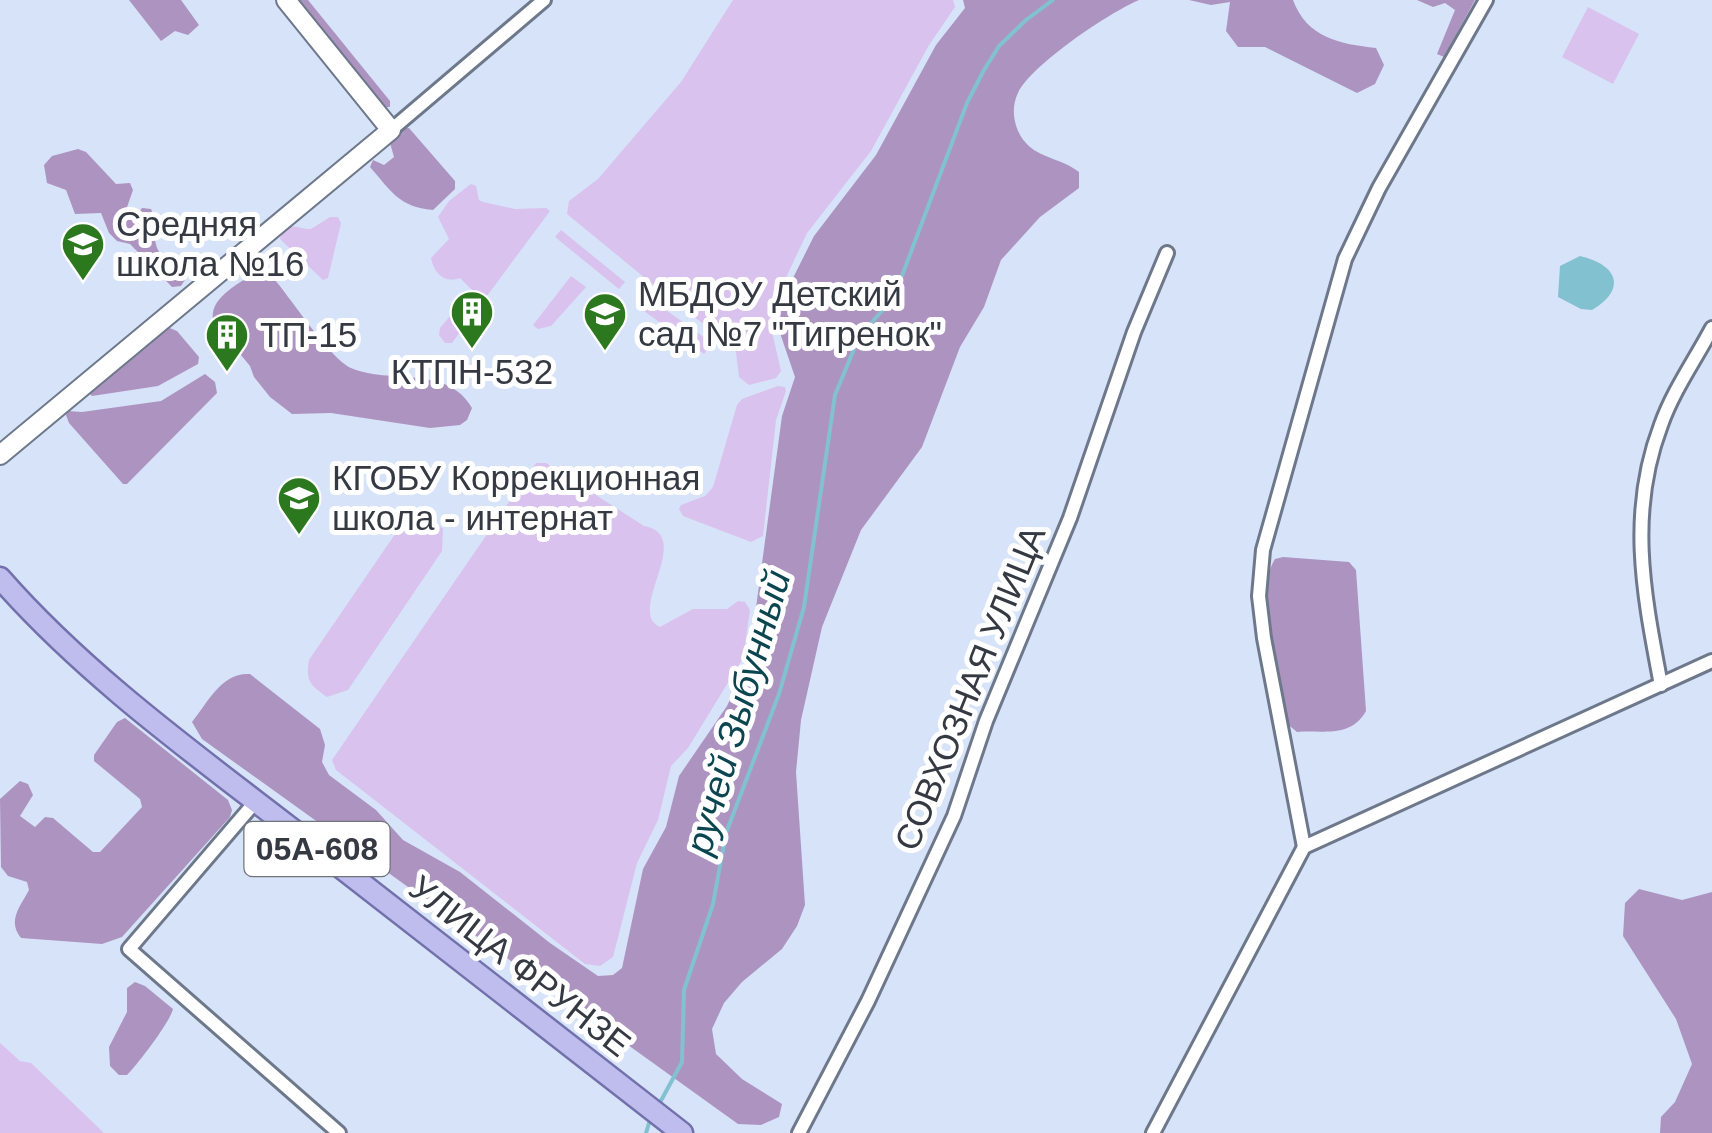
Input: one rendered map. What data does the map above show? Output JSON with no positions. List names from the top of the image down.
{
  "streets": {
    "main road": ["05А-608", "УЛИЦА ФРУНЗЕ"],
    "street": ["СОВХОЗНАЯ УЛИЦА"]
  },
  "water": ["ручей Зыбунный"],
  "places": {
    "school or university": ["Средняя школа №16", "МБДОУ Детский сад №7 \"Тигренок\"", "КГОБУ Коррекционная школа - интернат"],
    "building": ["КТПН-532", "ТП-15"]
  }
}
